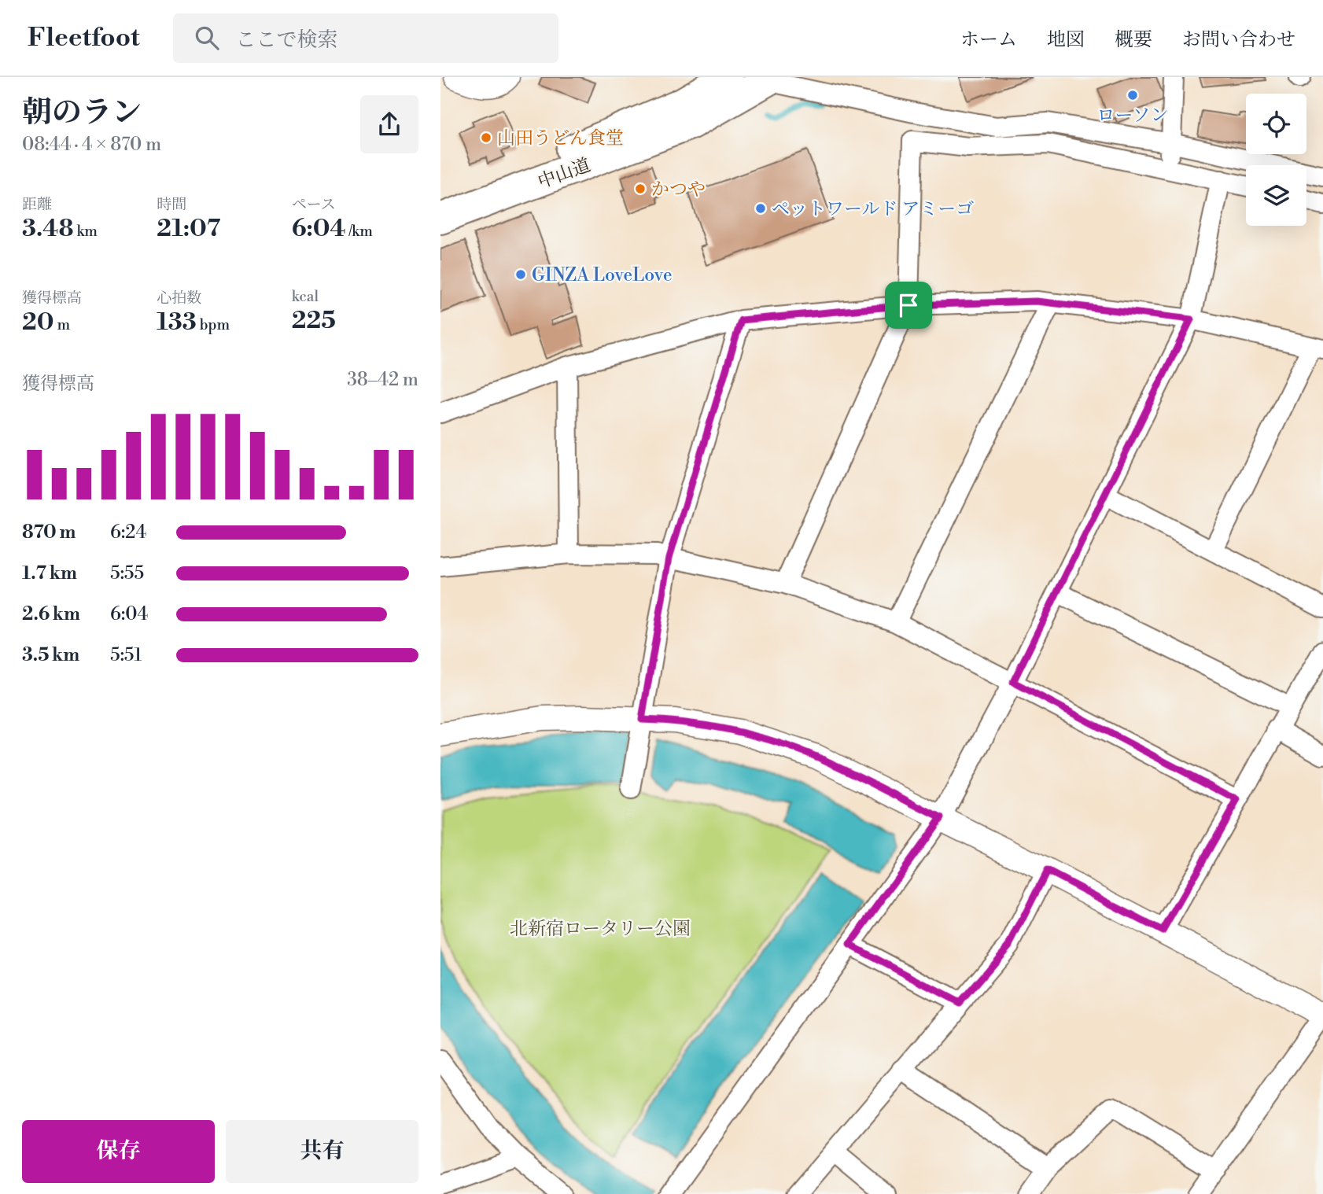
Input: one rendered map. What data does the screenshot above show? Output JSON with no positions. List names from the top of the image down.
{
  "streets": {
    "highway": ["中山道"]
  },
  "parks": ["北新宿ロータリー公園"],
  "places": [
    "ローソン",
    "山田うどん食堂",
    "かつや",
    "ペットワールド アミーゴ",
    "GINZA LoveLove"
  ],
  "page": {
    "header": "Fleetfoot",
    "search": "ここで検索",
    "nav": [
      "ホーム",
      "地図",
      "概要",
      "お問い合わせ"
    ],
    "heading": ["朝のラン", "08:44 · 4 × 870 m"],
    "stats": [
      ["距離", "3.48 km"],
      ["時間", "21:07"],
      ["ペース", "6:04 /km"],
      ["獲得標高", "20 m"],
      ["心拍数", "133 bpm"],
      ["kcal", "225"]
    ],
    "chart": ["獲得標高", "38–42 m"],
    "list": [
      {
        "name": "870 m",
        "note": "6:24"
      },
      {
        "name": "1.7 km",
        "note": "5:55"
      },
      {
        "name": "2.6 km",
        "note": "6:04"
      },
      {
        "name": "3.5 km",
        "note": "5:51"
      }
    ],
    "buttons": ["保存", "共有"]
  }
}
